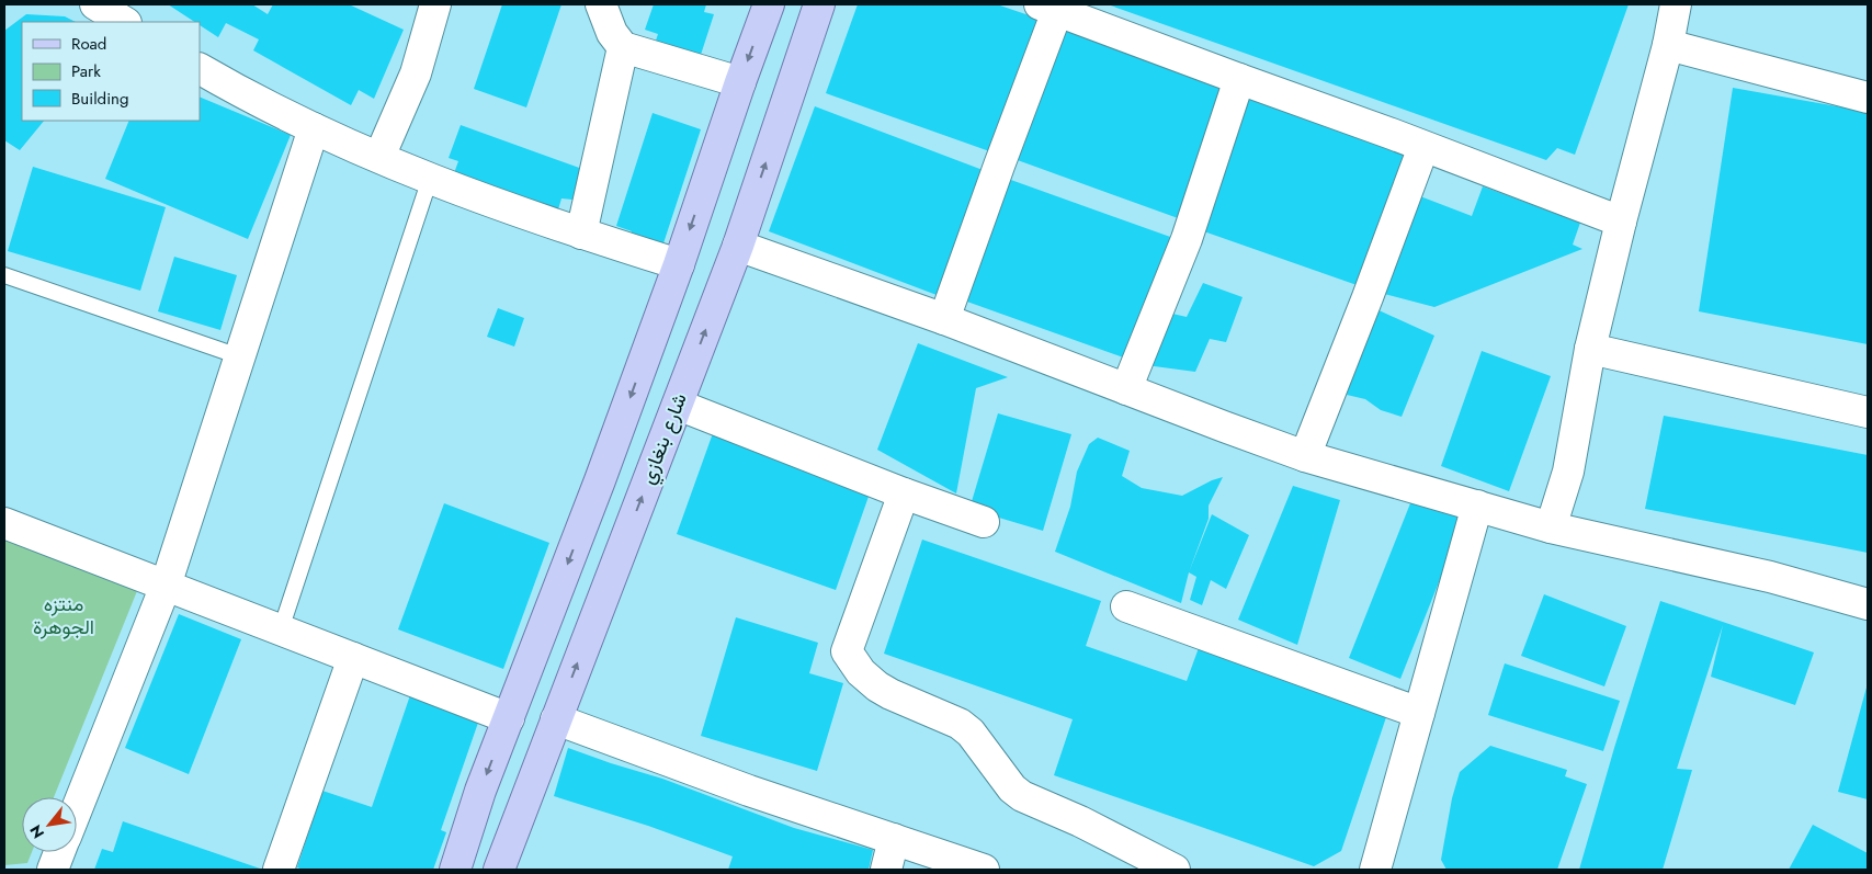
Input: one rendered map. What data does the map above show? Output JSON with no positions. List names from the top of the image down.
{
  "streets": {
    "main road": ["شارع بنغازي"]
  },
  "parks": ["منتزه الجوهرة"],
  "legend": ["Road", "Park", "Building"],
  "north": "bottom left"
}
